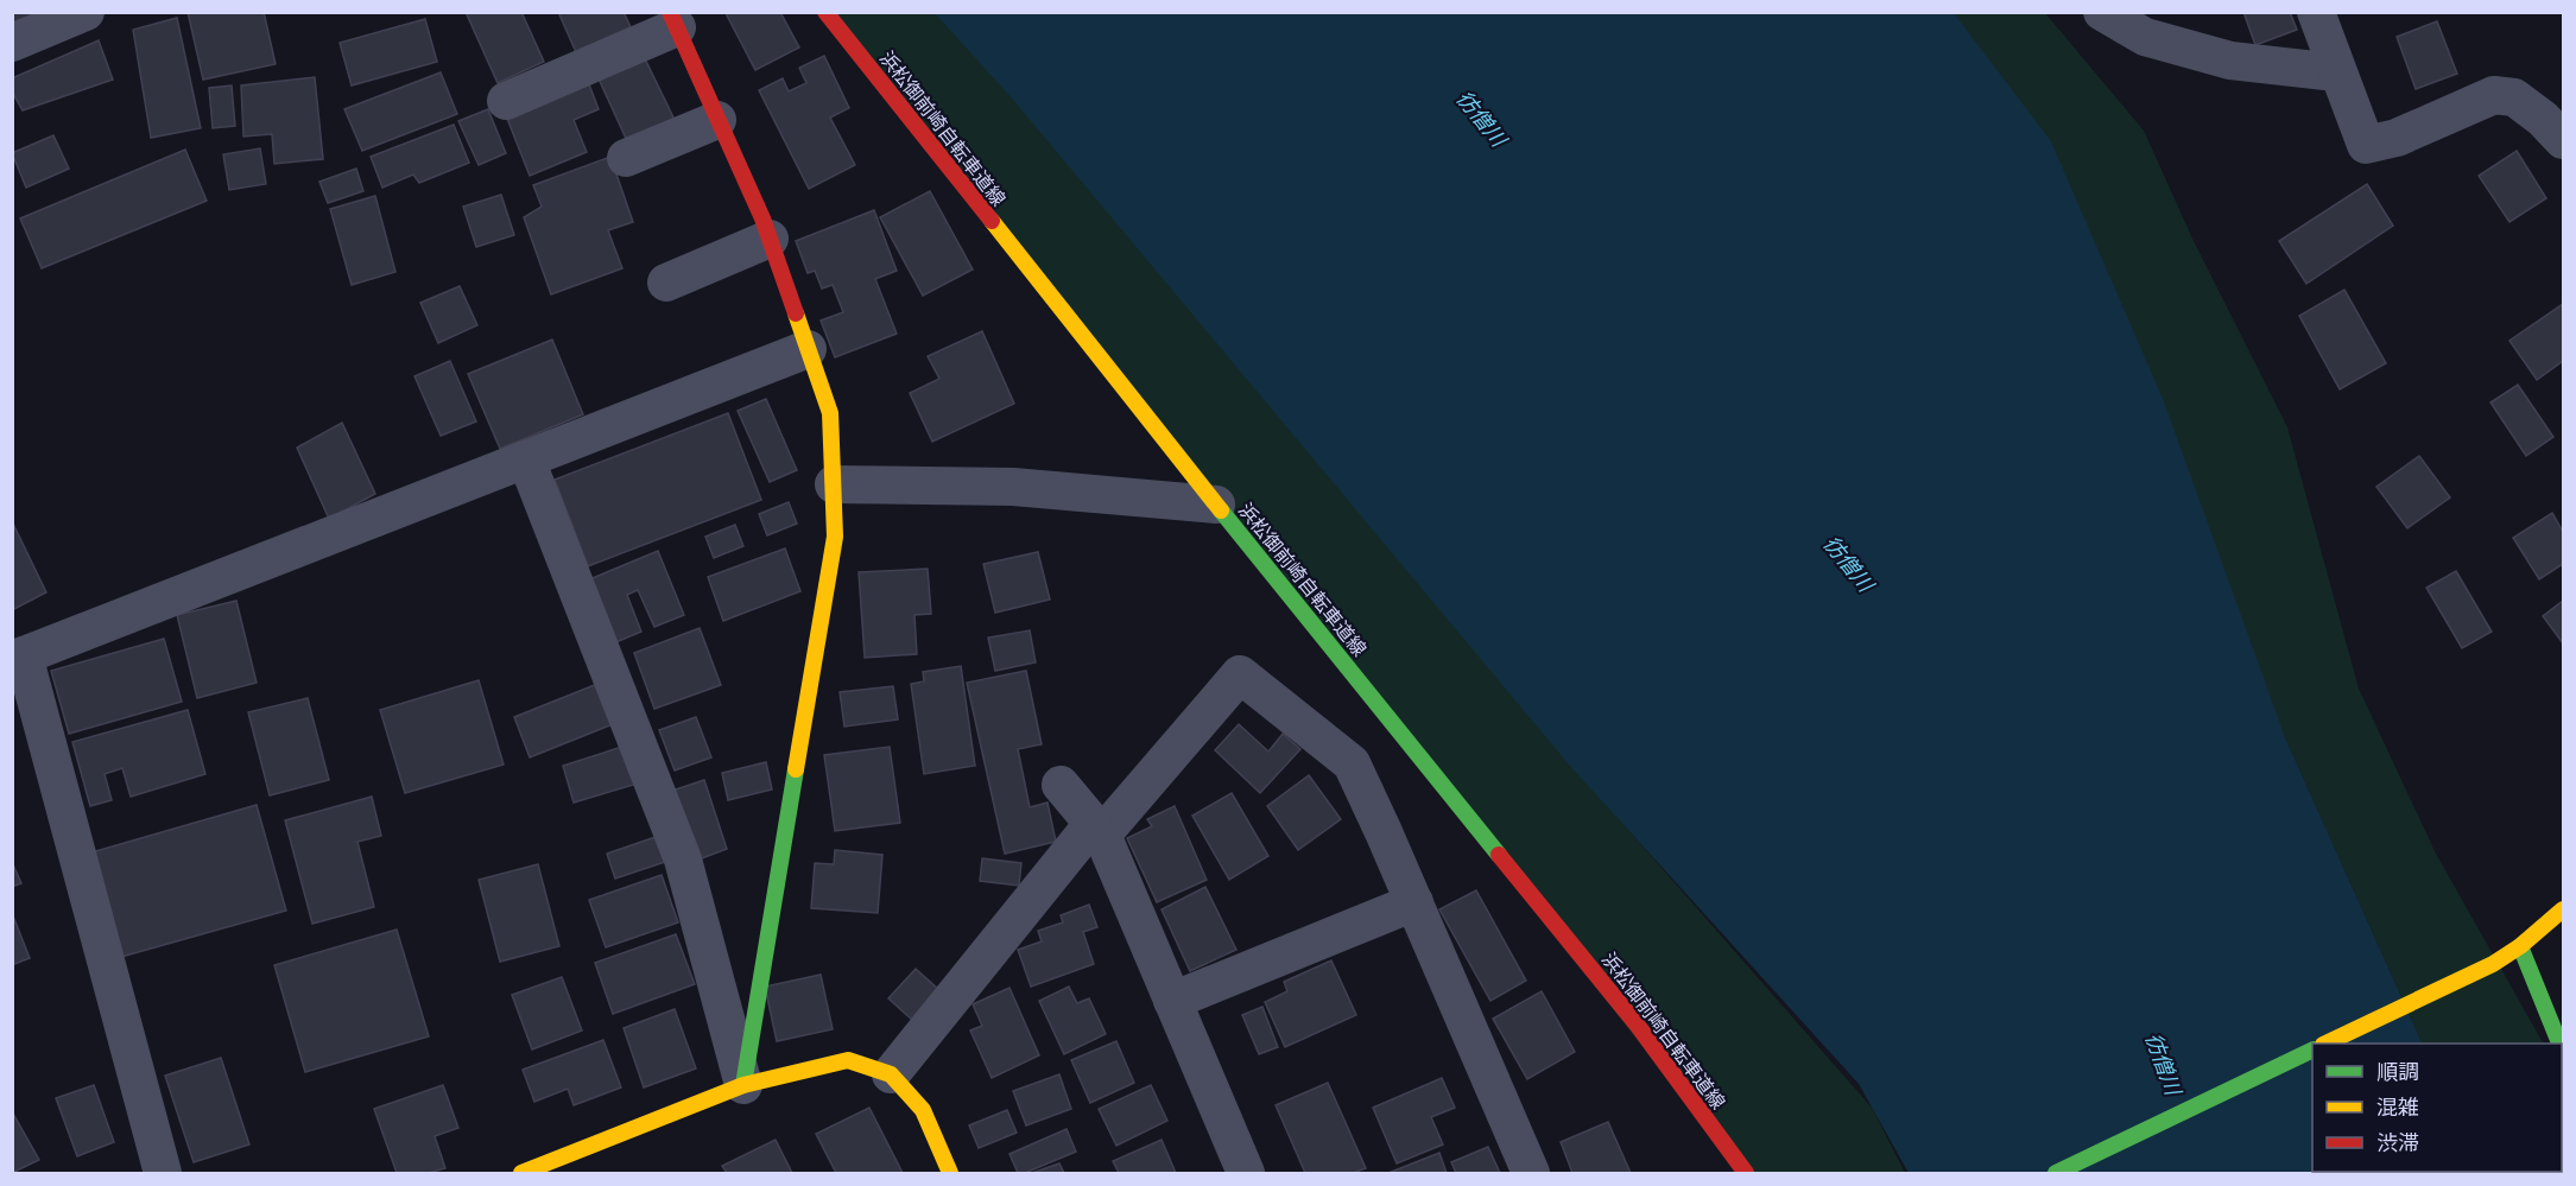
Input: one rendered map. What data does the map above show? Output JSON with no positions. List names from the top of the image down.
{
  "streets": {
    "main road": ["浜松御前崎自転車道線"]
  },
  "water": ["彷僧川"],
  "legend": ["順調", "混雑", "渋滞"]
}
